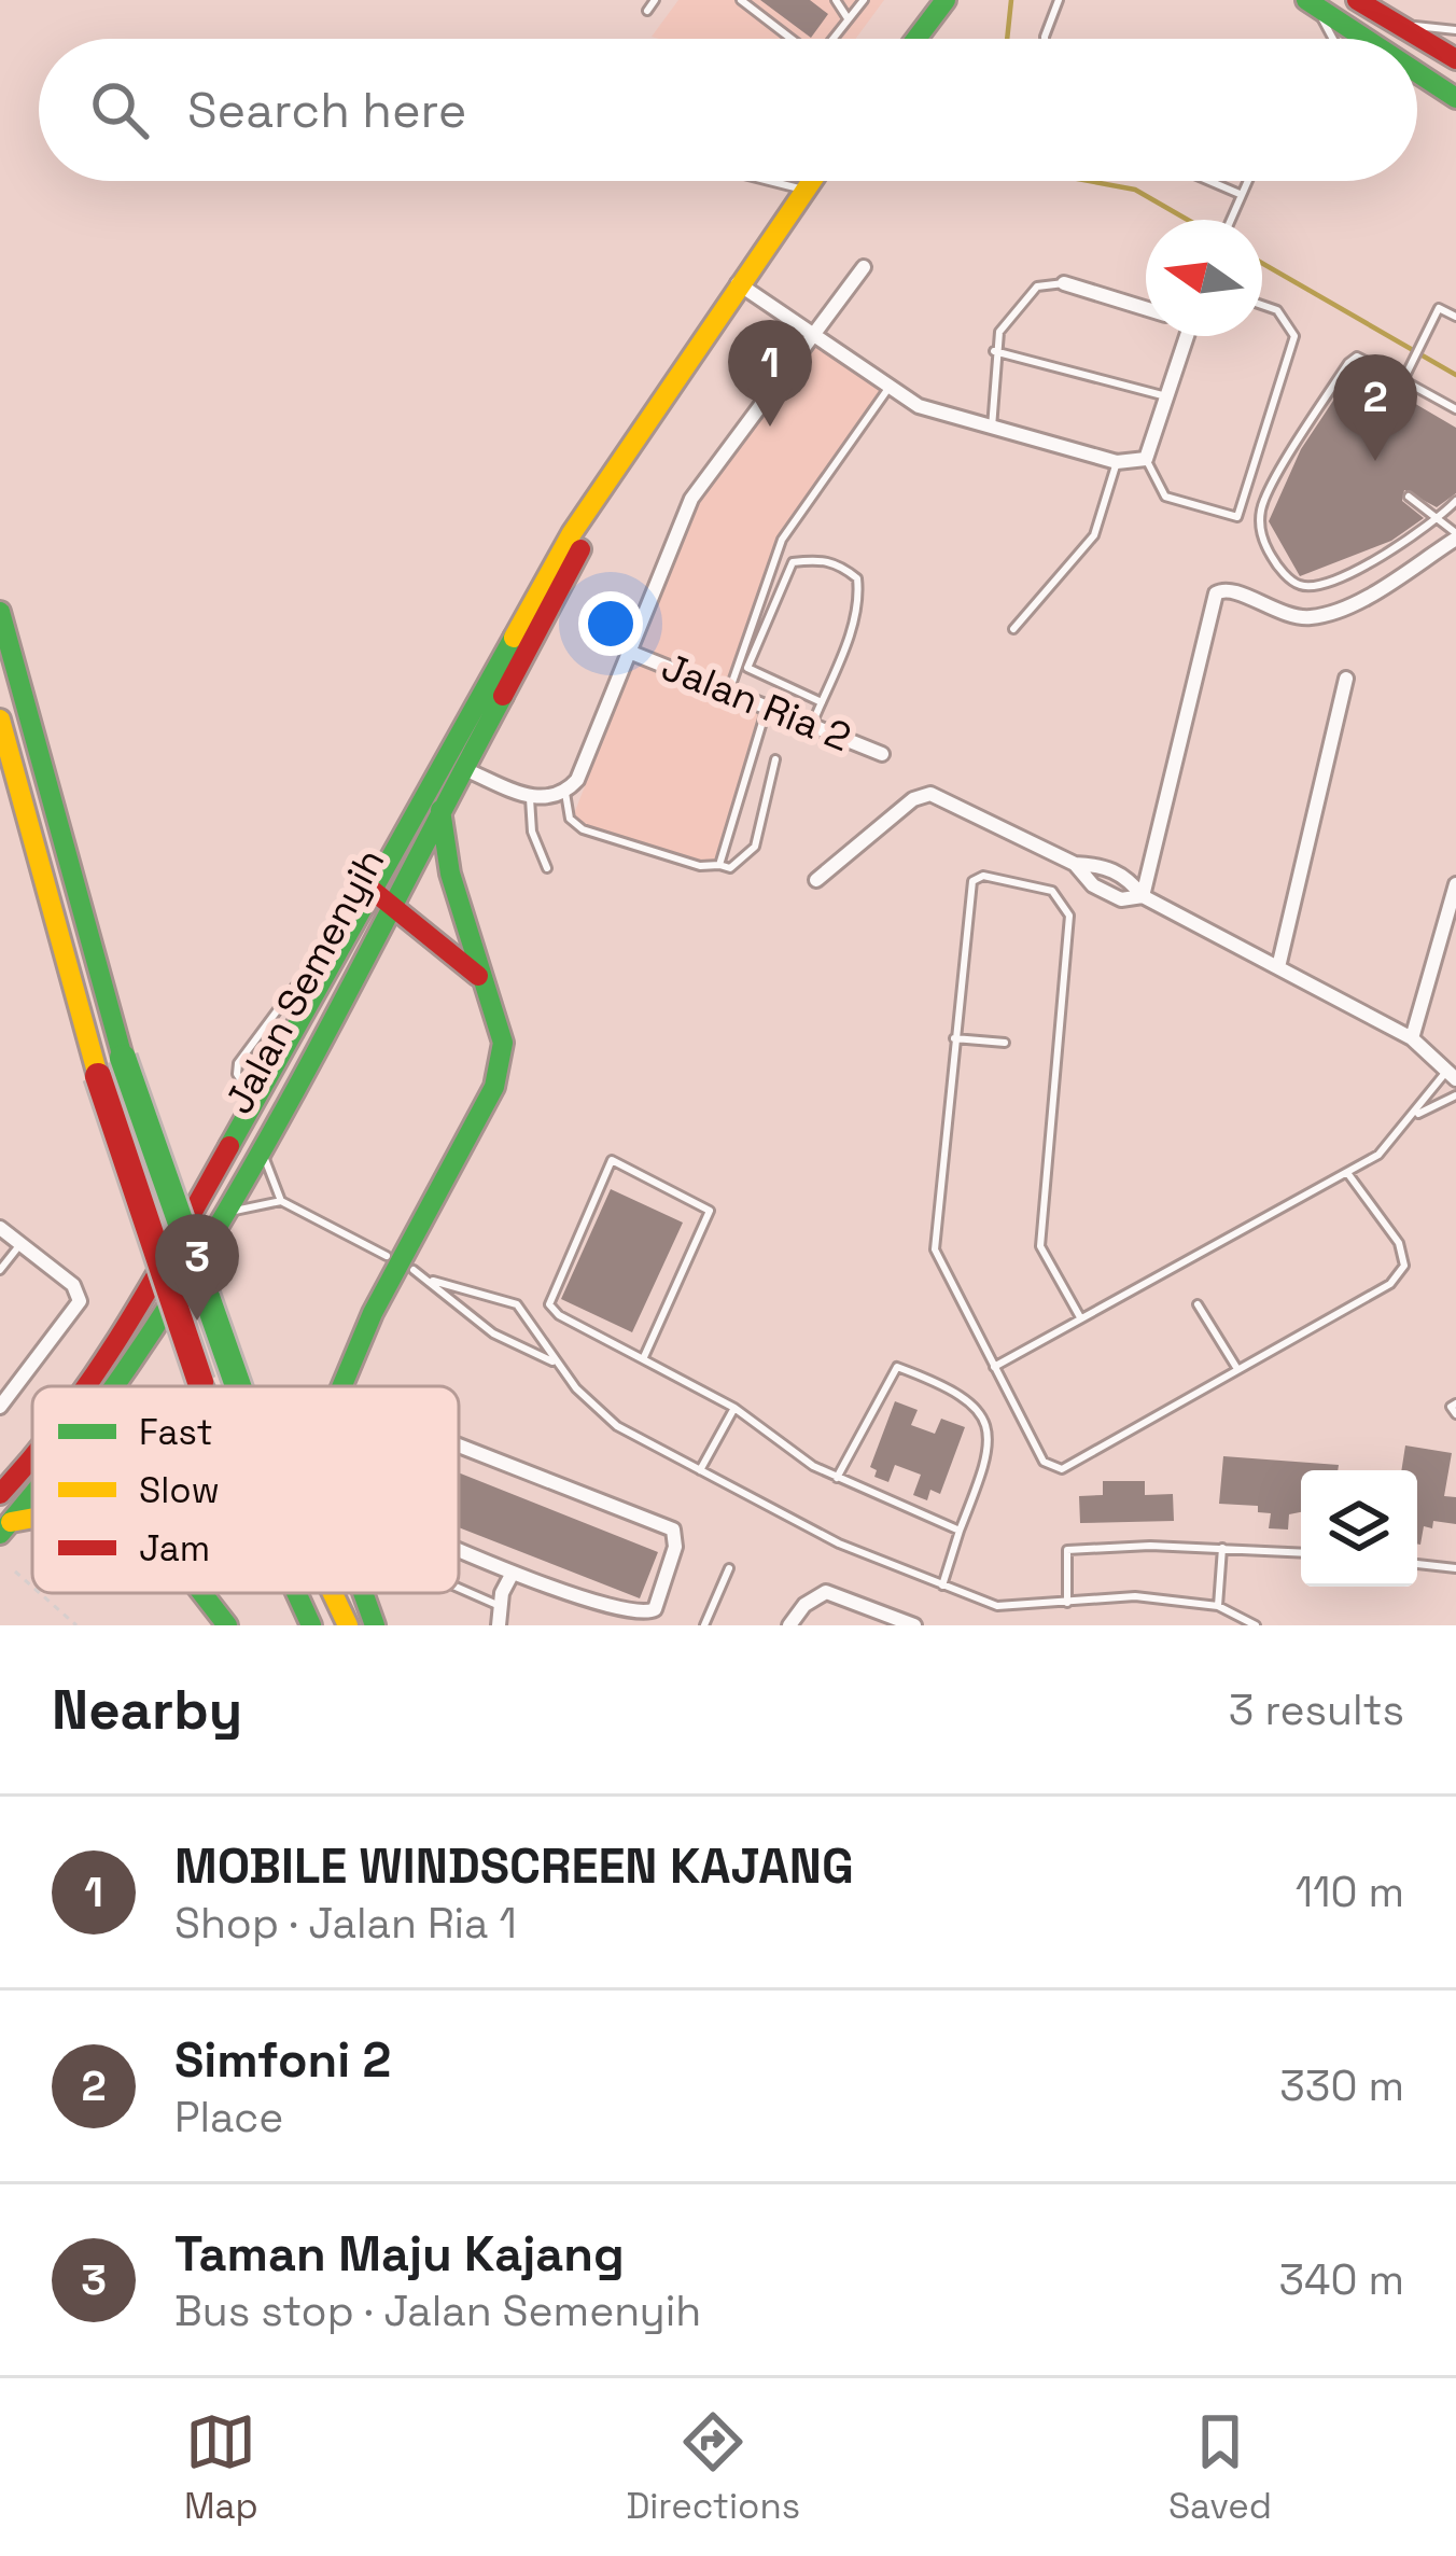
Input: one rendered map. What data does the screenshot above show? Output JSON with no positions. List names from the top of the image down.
{
  "streets": {
    "main road": ["Jalan Semenyih"],
    "street": ["Jalan Ria 2"]
  },
  "legend": ["Fast", "Slow", "Jam"],
  "north": "left",
  "page": {
    "search": "Search here",
    "pins": ["1", "2", "3"],
    "heading": ["Nearby", "3 results"],
    "list": [
      {
        "mark": "1",
        "name": "MOBILE WINDSCREEN KAJANG",
        "note": "Shop · Jalan Ria 1",
        "value": "110 m"
      },
      {
        "mark": "2",
        "name": "Simfoni 2",
        "note": "Place",
        "value": "330 m"
      },
      {
        "mark": "3",
        "name": "Taman Maju Kajang",
        "note": "Bus stop · Jalan Semenyih",
        "value": "340 m"
      }
    ],
    "nav": ["Map", "Directions", "Saved"]
  }
}
